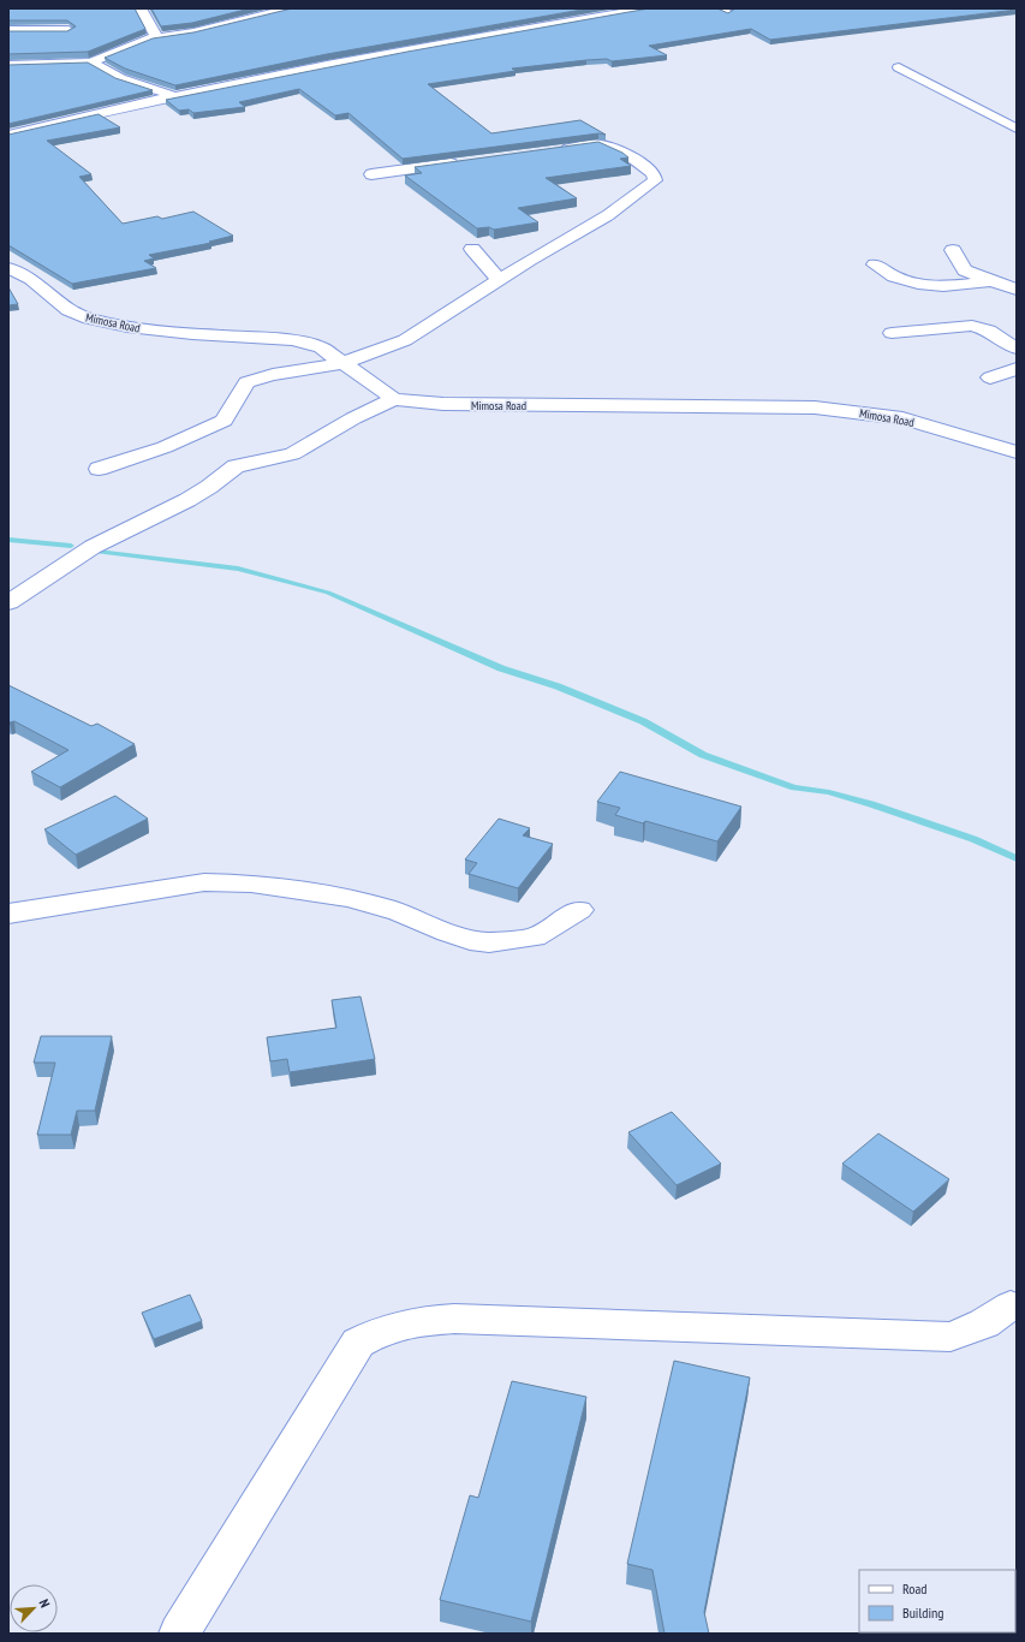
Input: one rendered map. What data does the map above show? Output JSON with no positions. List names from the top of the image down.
{
  "streets": {
    "street": ["Mimosa Road"]
  },
  "legend": ["Road", "Building"],
  "north": "top right"
}
